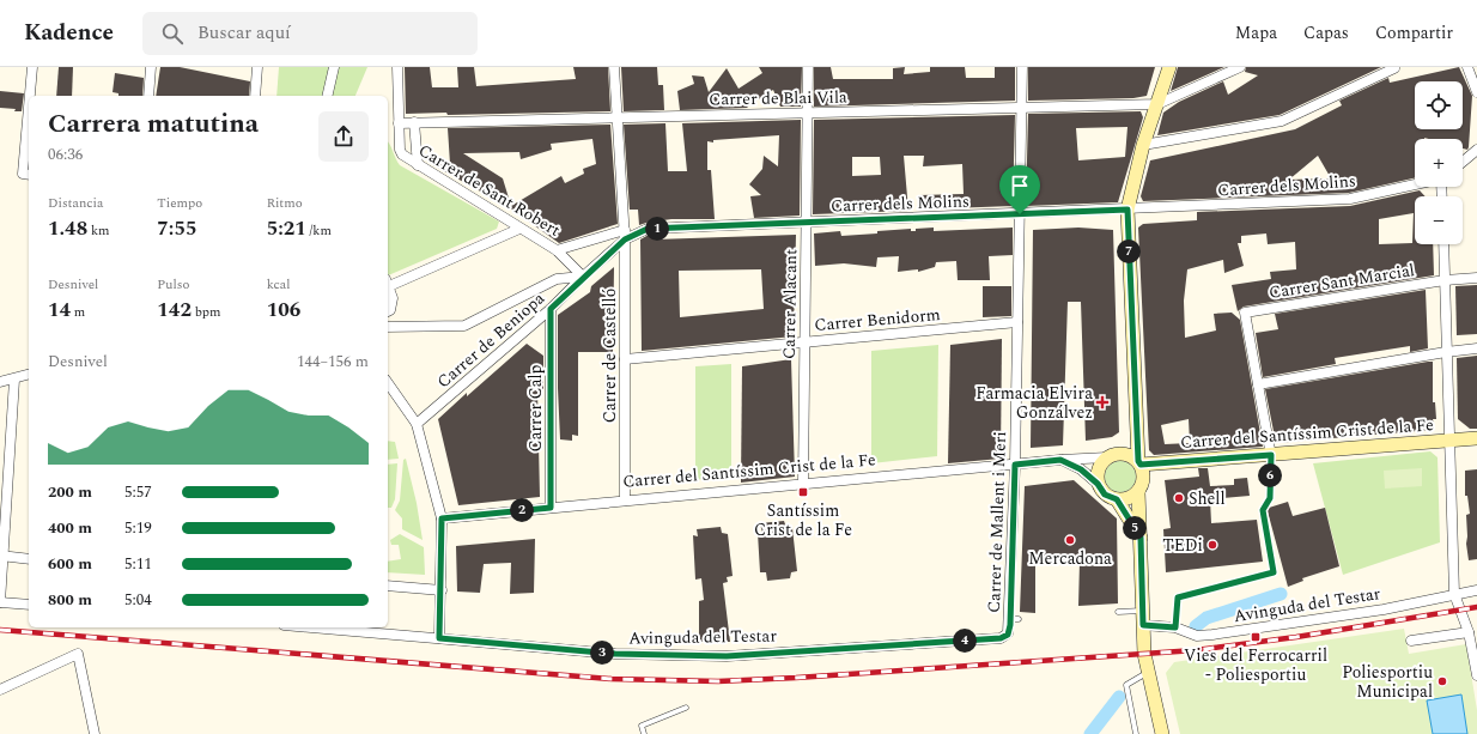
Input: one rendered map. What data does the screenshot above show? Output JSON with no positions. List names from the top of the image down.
{
  "streets": {
    "street": [
      "Carrer de Blai Vila",
      "Carrer dels Molins",
      "Carrer de Sant Robert",
      "Carrer Sant Marcial",
      "Carrer Alacant",
      "Carrer Benidorm",
      "Carrer de Beniopa",
      "Carrer de Castelló",
      "Carrer Calp",
      "Carrer del Santíssim Crist de la Fe",
      "Carrer de Mallent i Meri",
      "Avinguda del Testar"
    ]
  },
  "crossings": [
    ["Carrer de Blai Vila", "Carrer de Sant Robert"],
    ["Carrer de Blai Vila", "Carrer Alacant"],
    ["Carrer de Blai Vila", "Carrer de Castelló"],
    ["Carrer de Blai Vila", "Carrer de Mallent i Meri"],
    ["Carrer dels Molins", "Carrer de Sant Robert"],
    ["Carrer dels Molins", "Carrer Alacant"],
    ["Carrer dels Molins", "Carrer de Beniopa"],
    ["Carrer dels Molins", "Carrer de Castelló"],
    ["Carrer dels Molins", "Carrer de Mallent i Meri"],
    ["Carrer de Sant Robert", "Carrer de Beniopa"],
    ["Carrer Alacant", "Carrer Benidorm"],
    ["Carrer Alacant", "Carrer del Santíssim Crist de la Fe"],
    ["Carrer Benidorm", "Carrer de Castelló"],
    ["Carrer Benidorm", "Carrer de Mallent i Meri"],
    ["Carrer de Beniopa", "Carrer Calp"],
    ["Carrer de Castelló", "Carrer del Santíssim Crist de la Fe"],
    ["Carrer Calp", "Carrer del Santíssim Crist de la Fe"],
    ["Carrer del Santíssim Crist de la Fe", "Carrer de Mallent i Meri"],
    ["Carrer de Mallent i Meri", "Avinguda del Testar"]
  ],
  "places": {
    "health": ["Farmacia Elvira Gonzálvez"],
    "transit": ["Santíssim Crist de la Fe", "Vies del Ferrocarril - Poliesportiu"],
    "other": [
      "Shell",
      "Mercadona",
      "TEDi",
      "Poliesportiu Municipal"
    ]
  },
  "page": {
    "header": "Kadence",
    "search": "Buscar aquí",
    "nav": ["Mapa", "Capas", "Compartir"],
    "map_buttons": ["+", "−"],
    "heading": ["Carrera matutina", "06:36"],
    "stats": [
      ["Distancia", "1.48 km"],
      ["Tiempo", "7:55"],
      ["Ritmo", "5:21 /km"],
      ["Desnivel", "14 m"],
      ["Pulso", "142 bpm"],
      ["kcal", "106"]
    ],
    "pins": [
      "1",
      "7",
      "6",
      "2",
      "5",
      "4",
      "3"
    ],
    "chart": ["Desnivel", "144–156 m"],
    "list": [
      {
        "name": "200 m",
        "note": "5:57"
      },
      {
        "name": "400 m",
        "note": "5:19"
      },
      {
        "name": "600 m",
        "note": "5:11"
      },
      {
        "name": "800 m",
        "note": "5:04"
      }
    ]
  }
}
